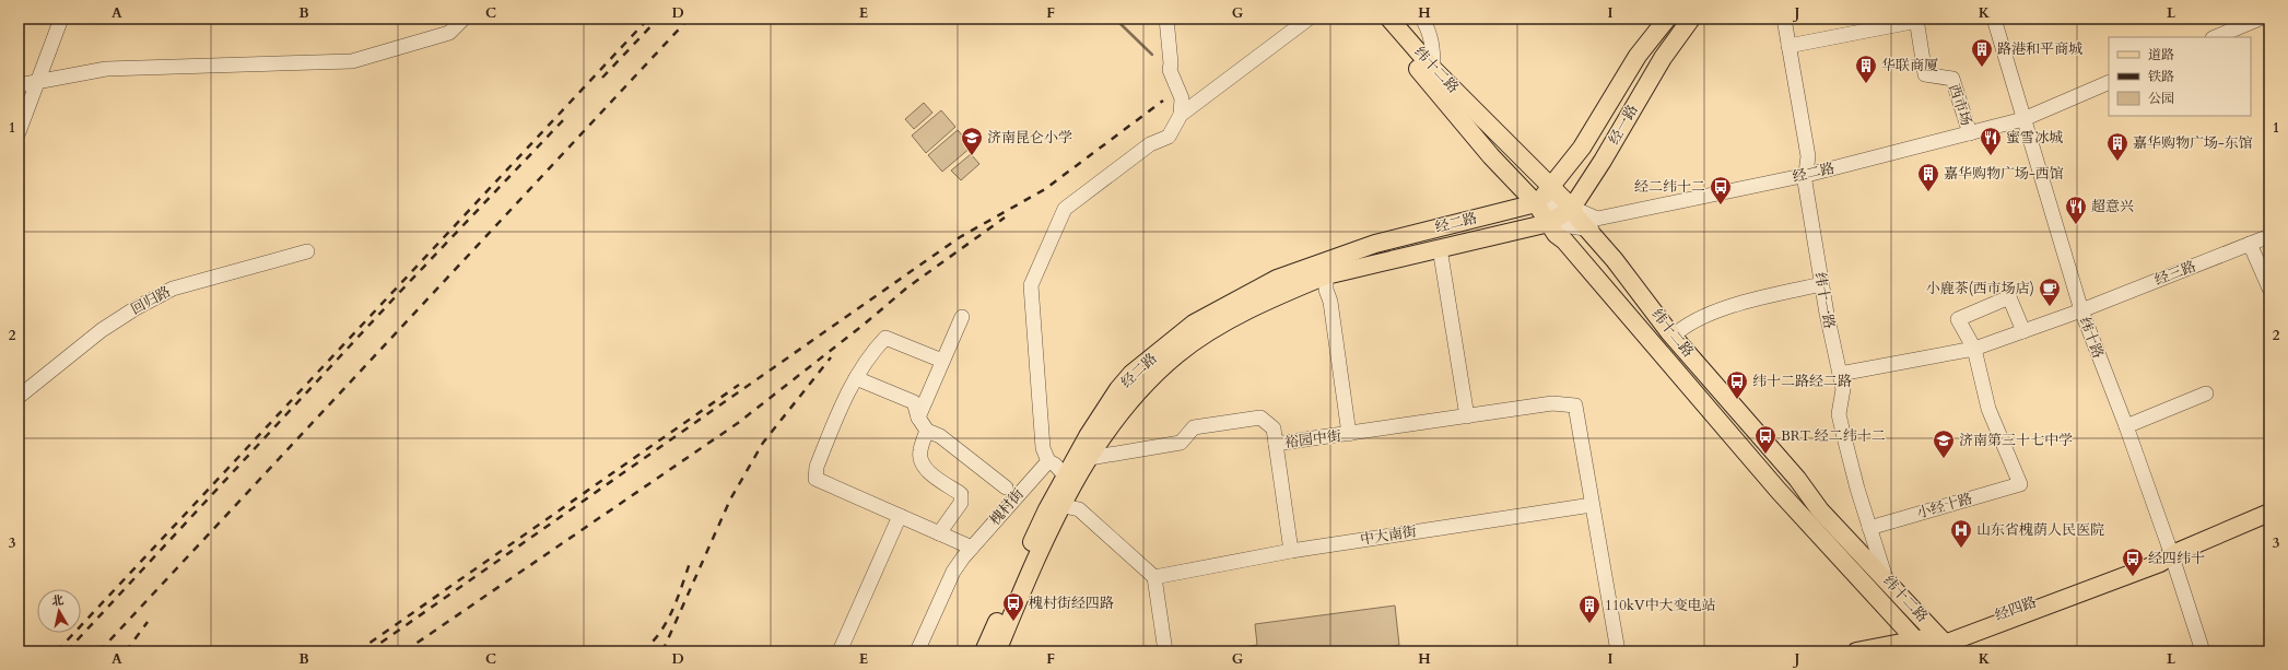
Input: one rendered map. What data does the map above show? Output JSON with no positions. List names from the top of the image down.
{
  "streets": {
    "main road": [
      "纬十二路",
      "经一路",
      "经二路",
      "经四路"
    ],
    "street": [
      "西市场",
      "经三路",
      "回归路",
      "纬十一路",
      "纬十路",
      "裕园中街",
      "小经十路",
      "槐村街",
      "中大南街"
    ]
  },
  "crossings": [
    ["纬十二路", "经一路"],
    ["纬十二路", "经二路"],
    ["纬十二路", "纬十一路"],
    ["纬十二路", "经四路"],
    ["西市场", "经二路"],
    ["西市场", "纬十一路"],
    ["经一路", "经二路"],
    ["经二路", "纬十一路"],
    ["经二路", "纬十路"],
    ["经二路", "裕园中街"],
    ["经三路", "纬十一路"],
    ["经三路", "纬十路"],
    ["经三路", "小经十路"],
    ["纬十一路", "小经十路"],
    ["纬十路", "经四路"],
    ["裕园中街", "中大南街"]
  ],
  "places": {
    "building": [
      "路港和平商城",
      "华联商厦",
      "嘉华购物广场-东馆",
      "嘉华购物广场-西馆",
      "110kV中大变电站"
    ],
    "school or university": ["济南昆仑小学", "济南第三十七中学"],
    "restaurant": ["蜜雪冰城", "超意兴"],
    "bus stop": [
      "经二纬十二",
      "纬十二路经二路",
      "BRT 经二纬十二",
      "经四纬十",
      "槐村街经四路"
    ],
    "cafe": ["小鹿茶(西市场店)"],
    "hospital": ["山东省槐荫人民医院"]
  },
  "legend": ["道路", "铁路", "公园"],
  "north": "top",
  "grid": {
    "columns": [
      "A",
      "B",
      "C",
      "D",
      "E",
      "F",
      "G",
      "H",
      "I",
      "J",
      "K",
      "L"
    ],
    "rows": ["1", "2", "3"]
  }
}
